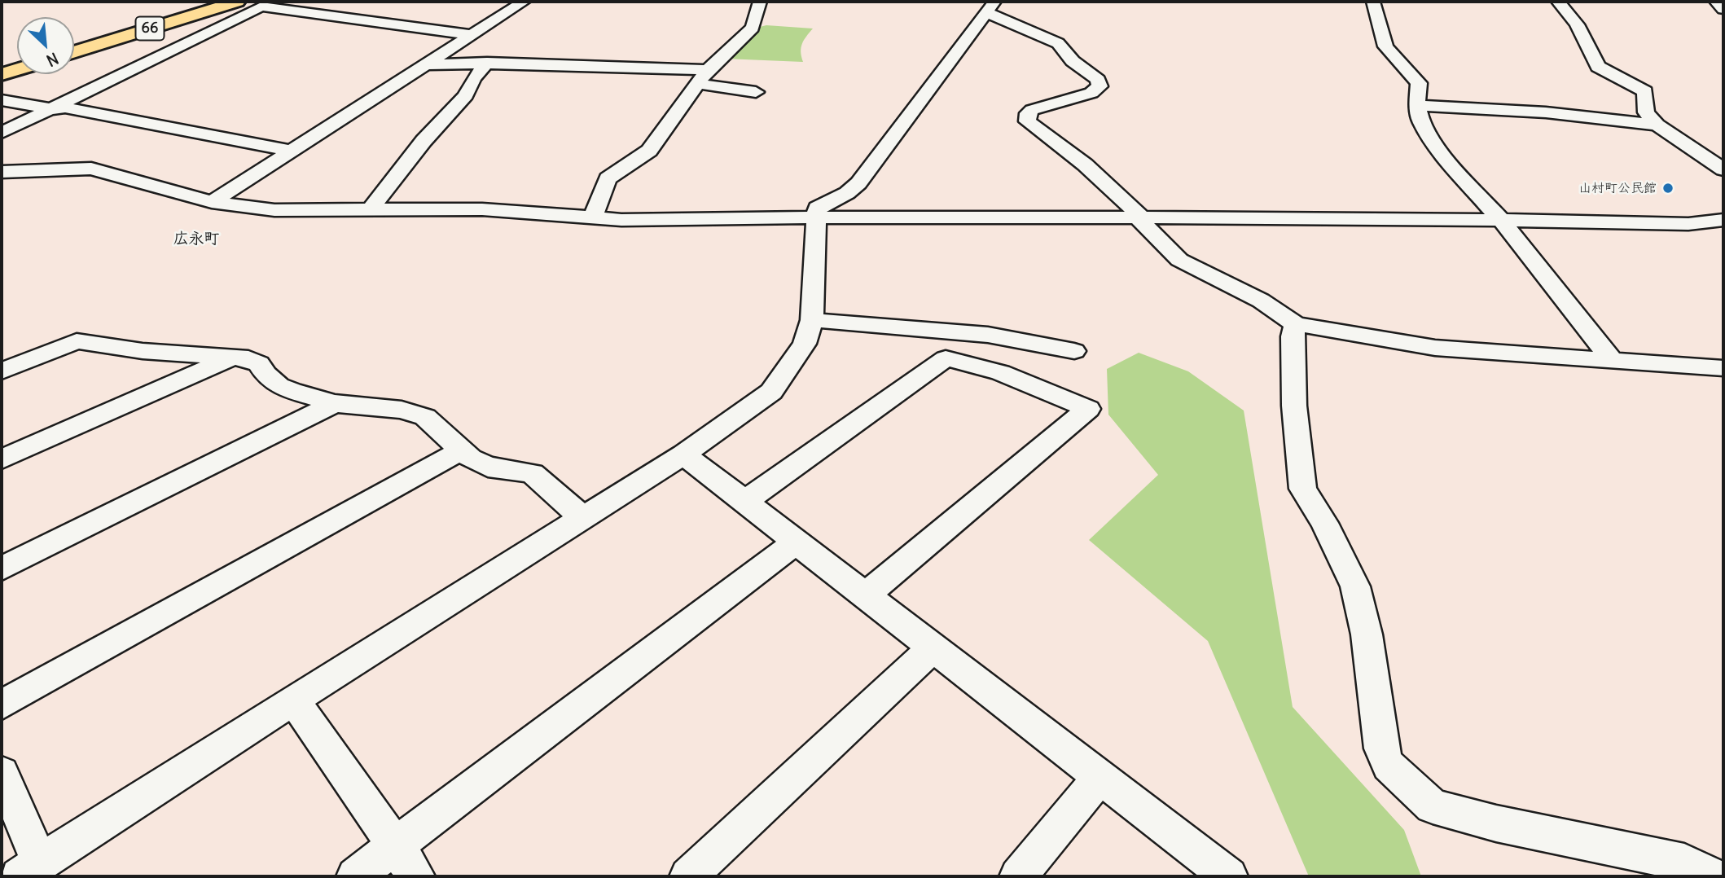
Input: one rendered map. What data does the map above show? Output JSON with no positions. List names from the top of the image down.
{
  "streets": {
    "main road": ["66"]
  },
  "districts": ["広永町"],
  "places": ["山村町公民館"],
  "north": "bottom right"
}
